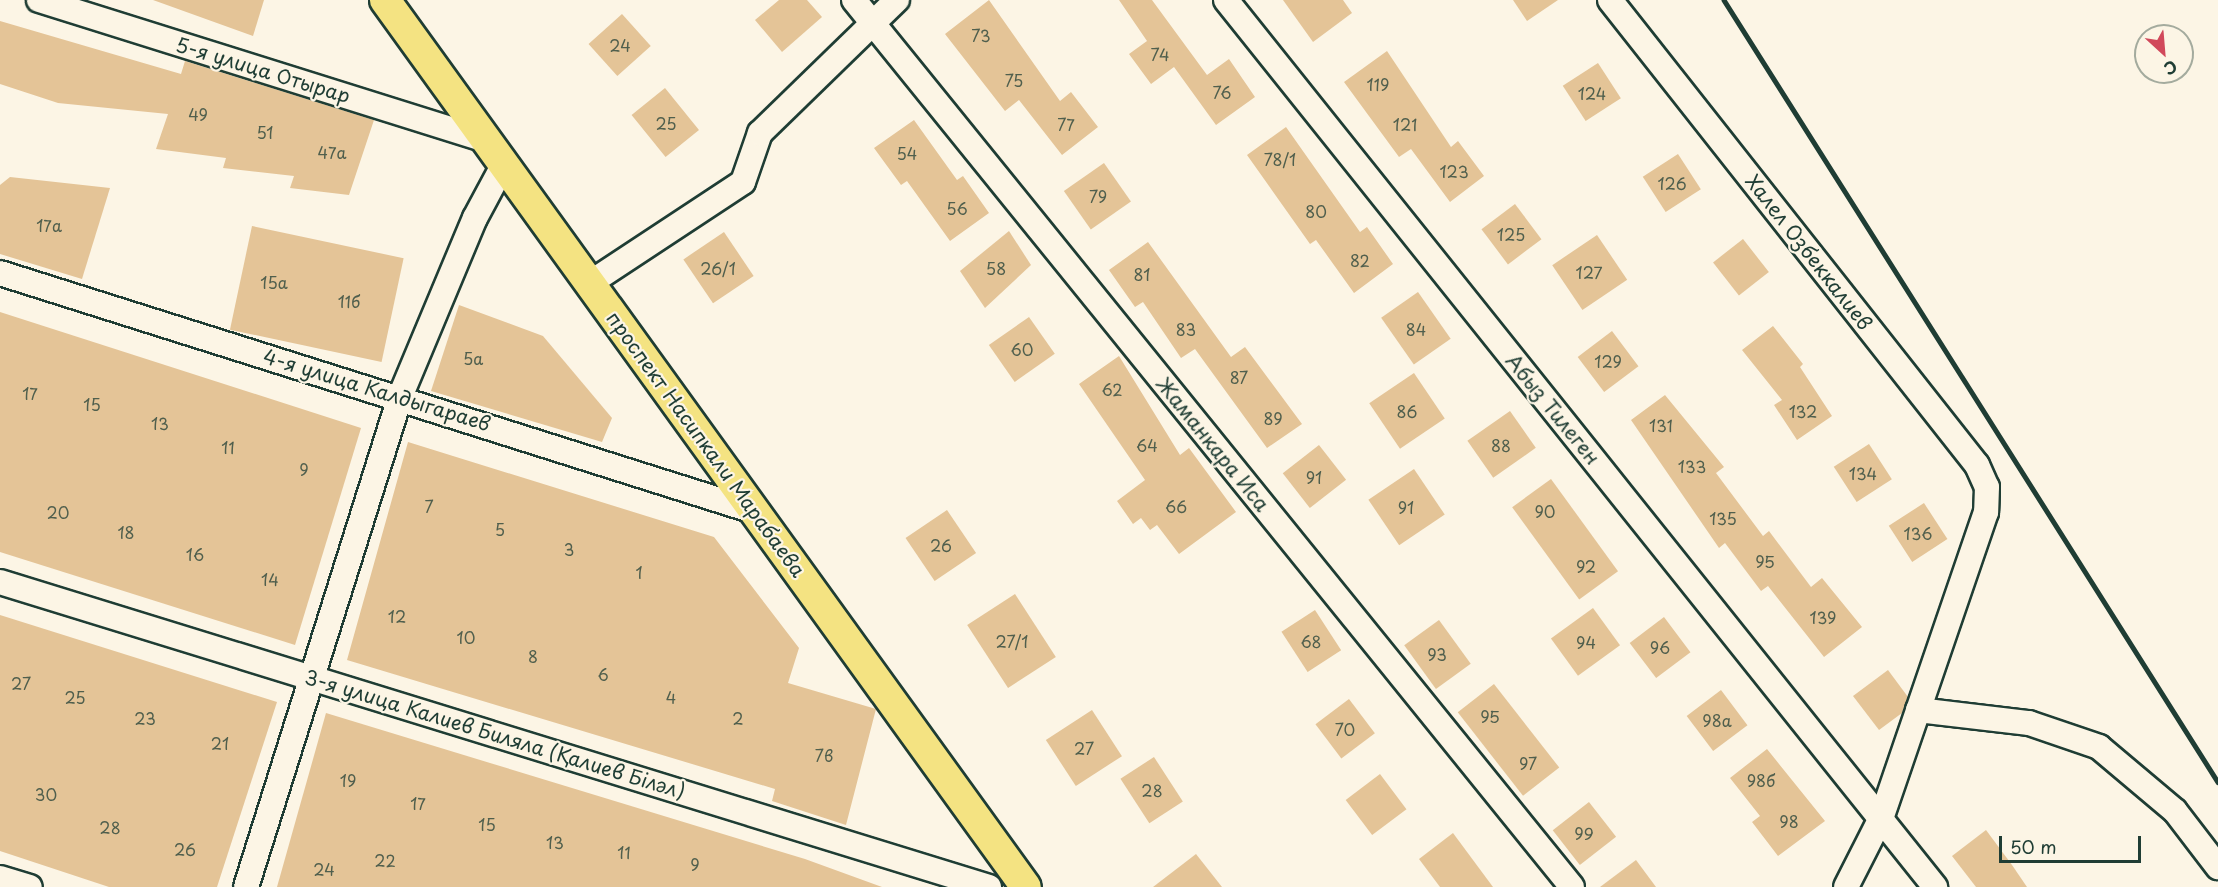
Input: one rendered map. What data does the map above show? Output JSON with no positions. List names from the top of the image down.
{
  "streets": {
    "main road": ["проспект Насипкали Марабаева"],
    "street": [
      "5-я улица Отырар",
      "Халел Озбеккалиев",
      "4-я улица Калдыгараев",
      "Абыз Тилеген",
      "Жаманкара Иса",
      "3-я улица Калиев Биляла (Қалиев Біләл)"
    ]
  },
  "crossings": [
    ["5-я улица Отырар", "проспект Насипкали Марабаева"],
    ["4-я улица Калдыгараев", "проспект Насипкали Марабаева"]
  ],
  "house_numbers": [
    "73",
    "24",
    "74",
    "75",
    "119",
    "76",
    "124",
    "49",
    "25",
    "77",
    "121",
    "51",
    "47а",
    "54",
    "78/1",
    "123",
    "126",
    "79",
    "56",
    "80",
    "17а",
    "125",
    "82",
    "26/1",
    "58",
    "127",
    "81",
    "15а",
    "11б",
    "83",
    "84",
    "60",
    "5а",
    "129",
    "87",
    "62",
    "17",
    "15",
    "86",
    "132",
    "89",
    "13",
    "131",
    "64",
    "88",
    "11",
    "133",
    "9",
    "134",
    "91",
    "7",
    "66",
    "91",
    "90",
    "20",
    "135",
    "5",
    "18",
    "136",
    "26",
    "3",
    "16",
    "95",
    "92",
    "1",
    "14",
    "12",
    "139",
    "10",
    "27/1",
    "68",
    "94",
    "96",
    "93",
    "8",
    "6",
    "27",
    "25",
    "4",
    "95",
    "23",
    "2",
    "98а",
    "70",
    "21",
    "27",
    "7в",
    "97",
    "19",
    "98б",
    "28",
    "30",
    "17",
    "98",
    "15",
    "28",
    "99",
    "13",
    "26",
    "11",
    "22",
    "9",
    "24"
  ],
  "scale_bar": "50 m",
  "north": "bottom right"
}
